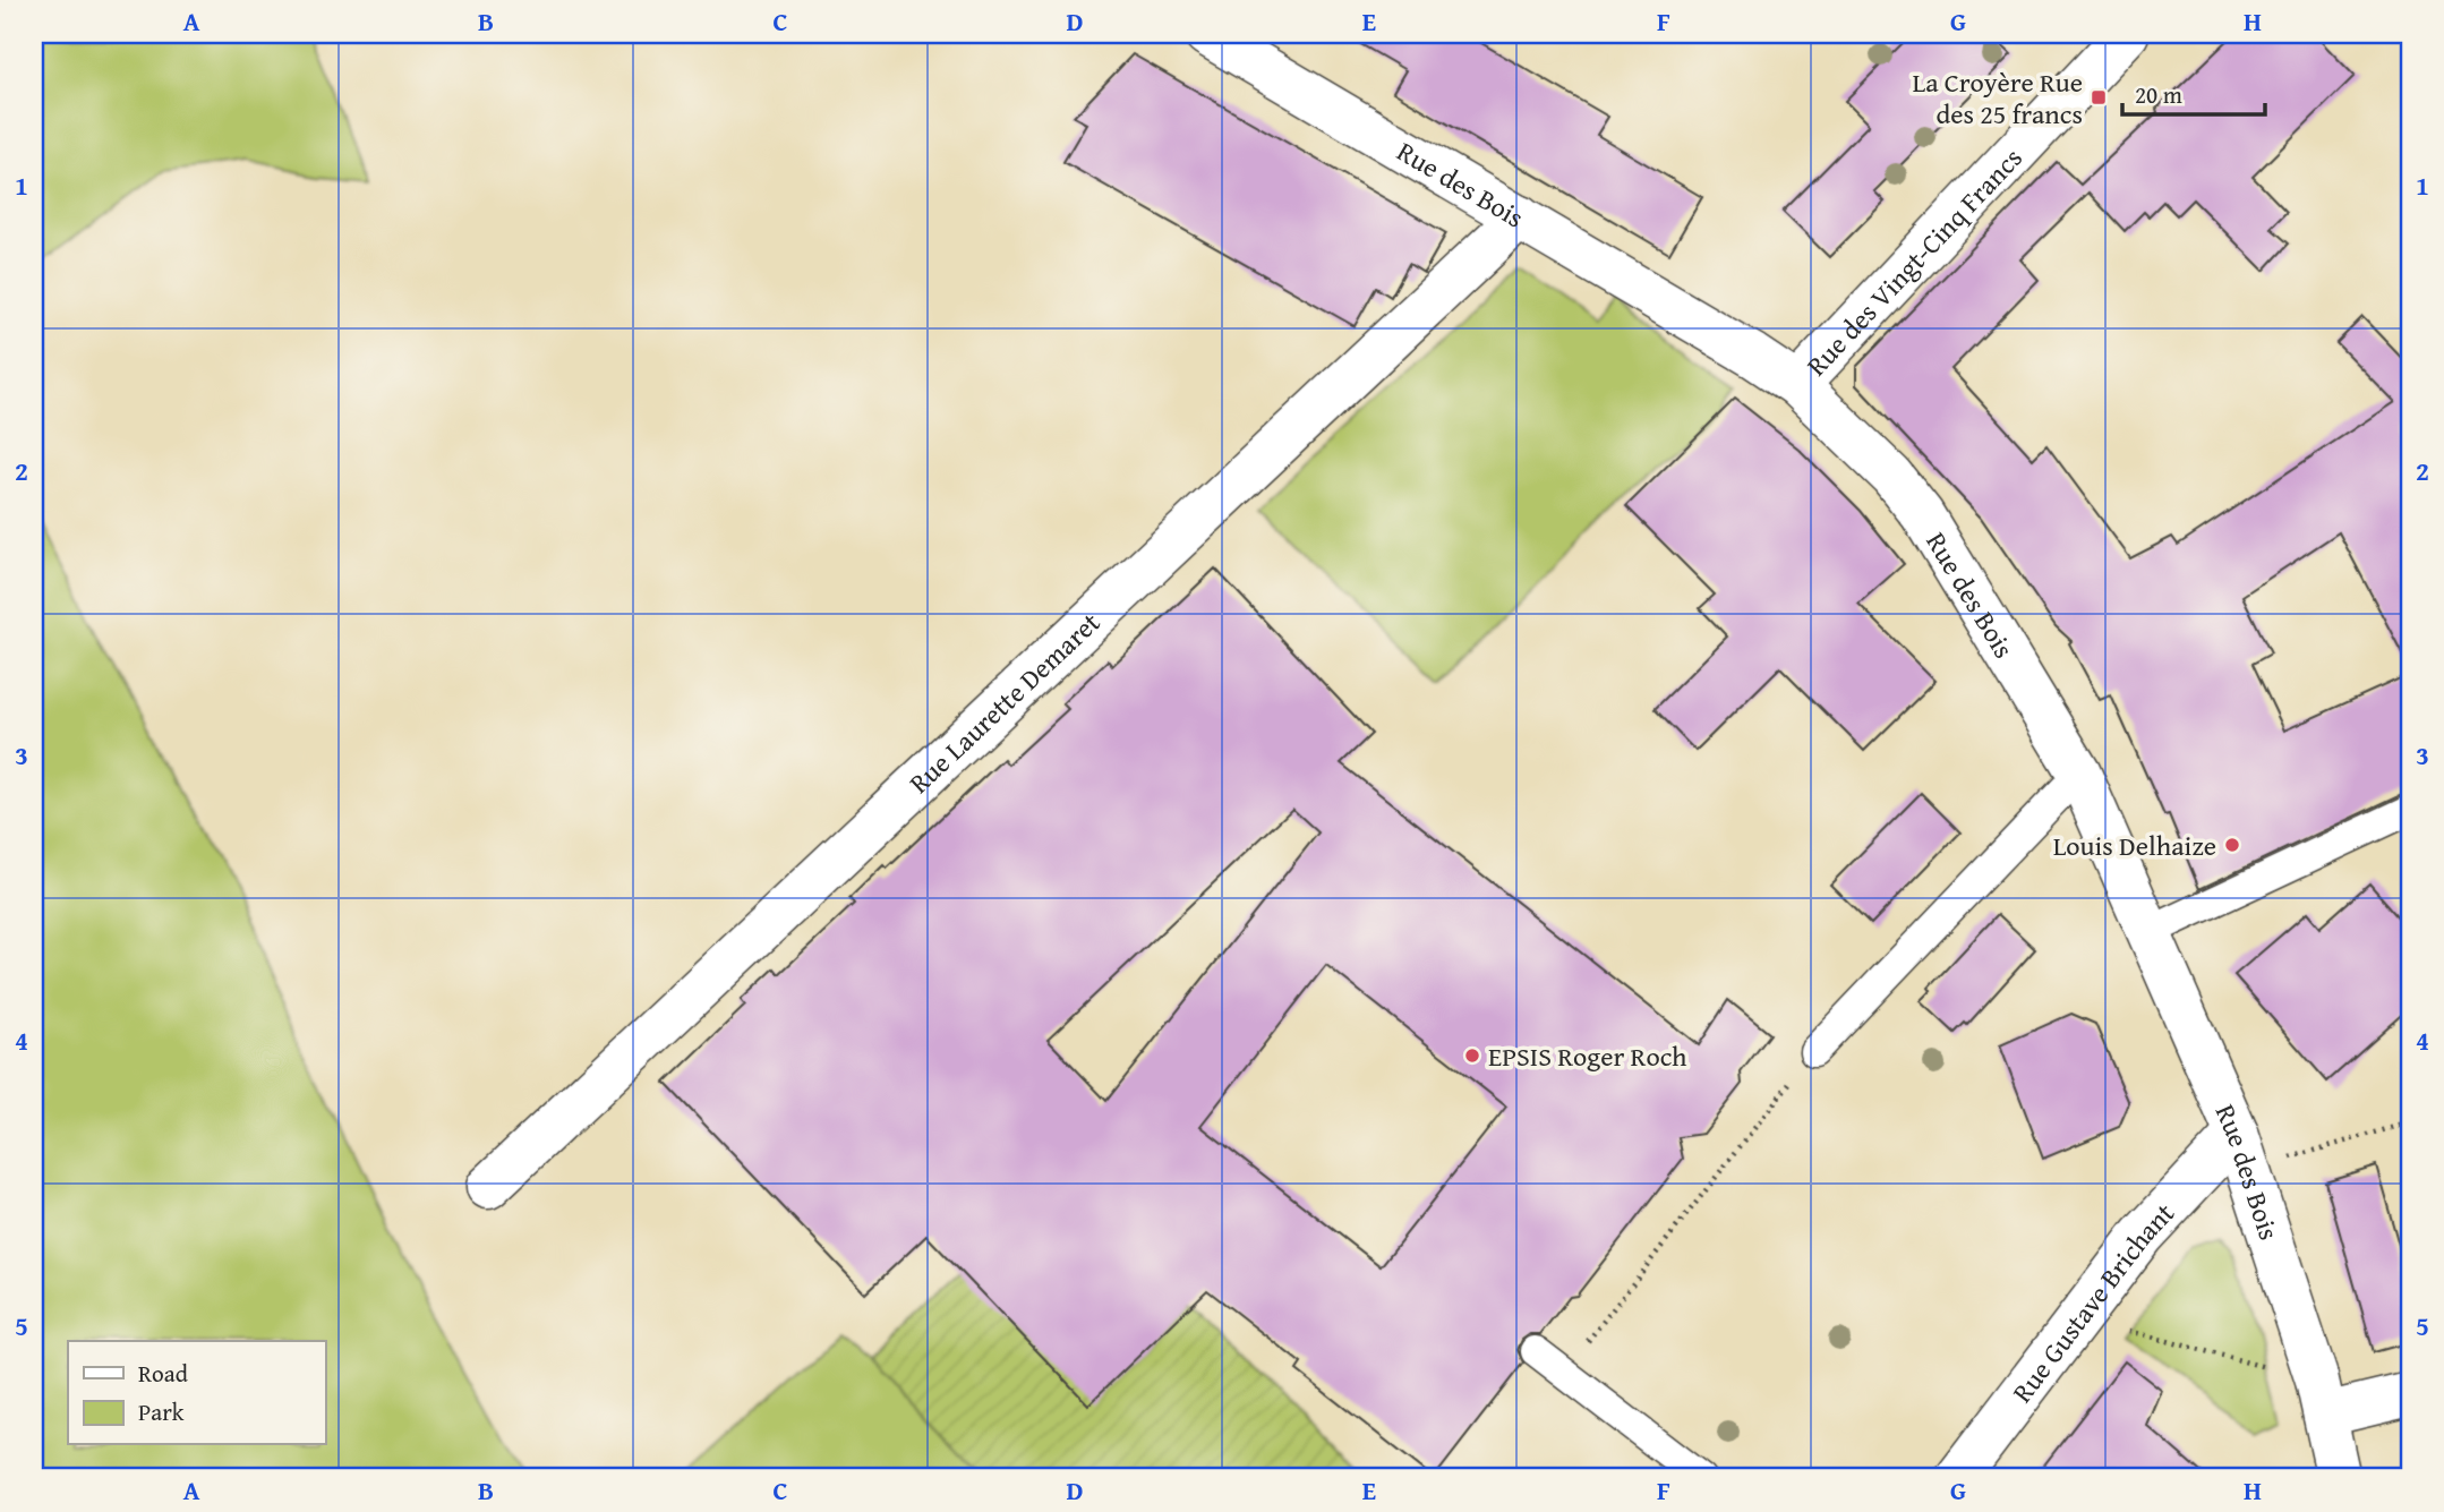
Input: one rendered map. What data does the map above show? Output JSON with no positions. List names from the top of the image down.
{
  "streets": {
    "street": [
      "Rue des Bois",
      "Rue des Vingt-Cinq Francs",
      "Rue Laurette Demaret",
      "Rue Gustave Brichant"
    ]
  },
  "crossings": [
    ["Rue des Bois", "Rue des Vingt-Cinq Francs"],
    ["Rue des Bois", "Rue Laurette Demaret"],
    ["Rue des Bois", "Rue Gustave Brichant"]
  ],
  "places": {
    "transit": ["La Croyère Rue des 25 francs"],
    "other": ["Louis Delhaize", "EPSIS Roger Roch"]
  },
  "legend": ["Road", "Park"],
  "scale_bar": "20 m",
  "grid": {
    "columns": [
      "A",
      "B",
      "C",
      "D",
      "E",
      "F",
      "G",
      "H"
    ],
    "rows": [
      "1",
      "2",
      "3",
      "4",
      "5"
    ]
  }
}
